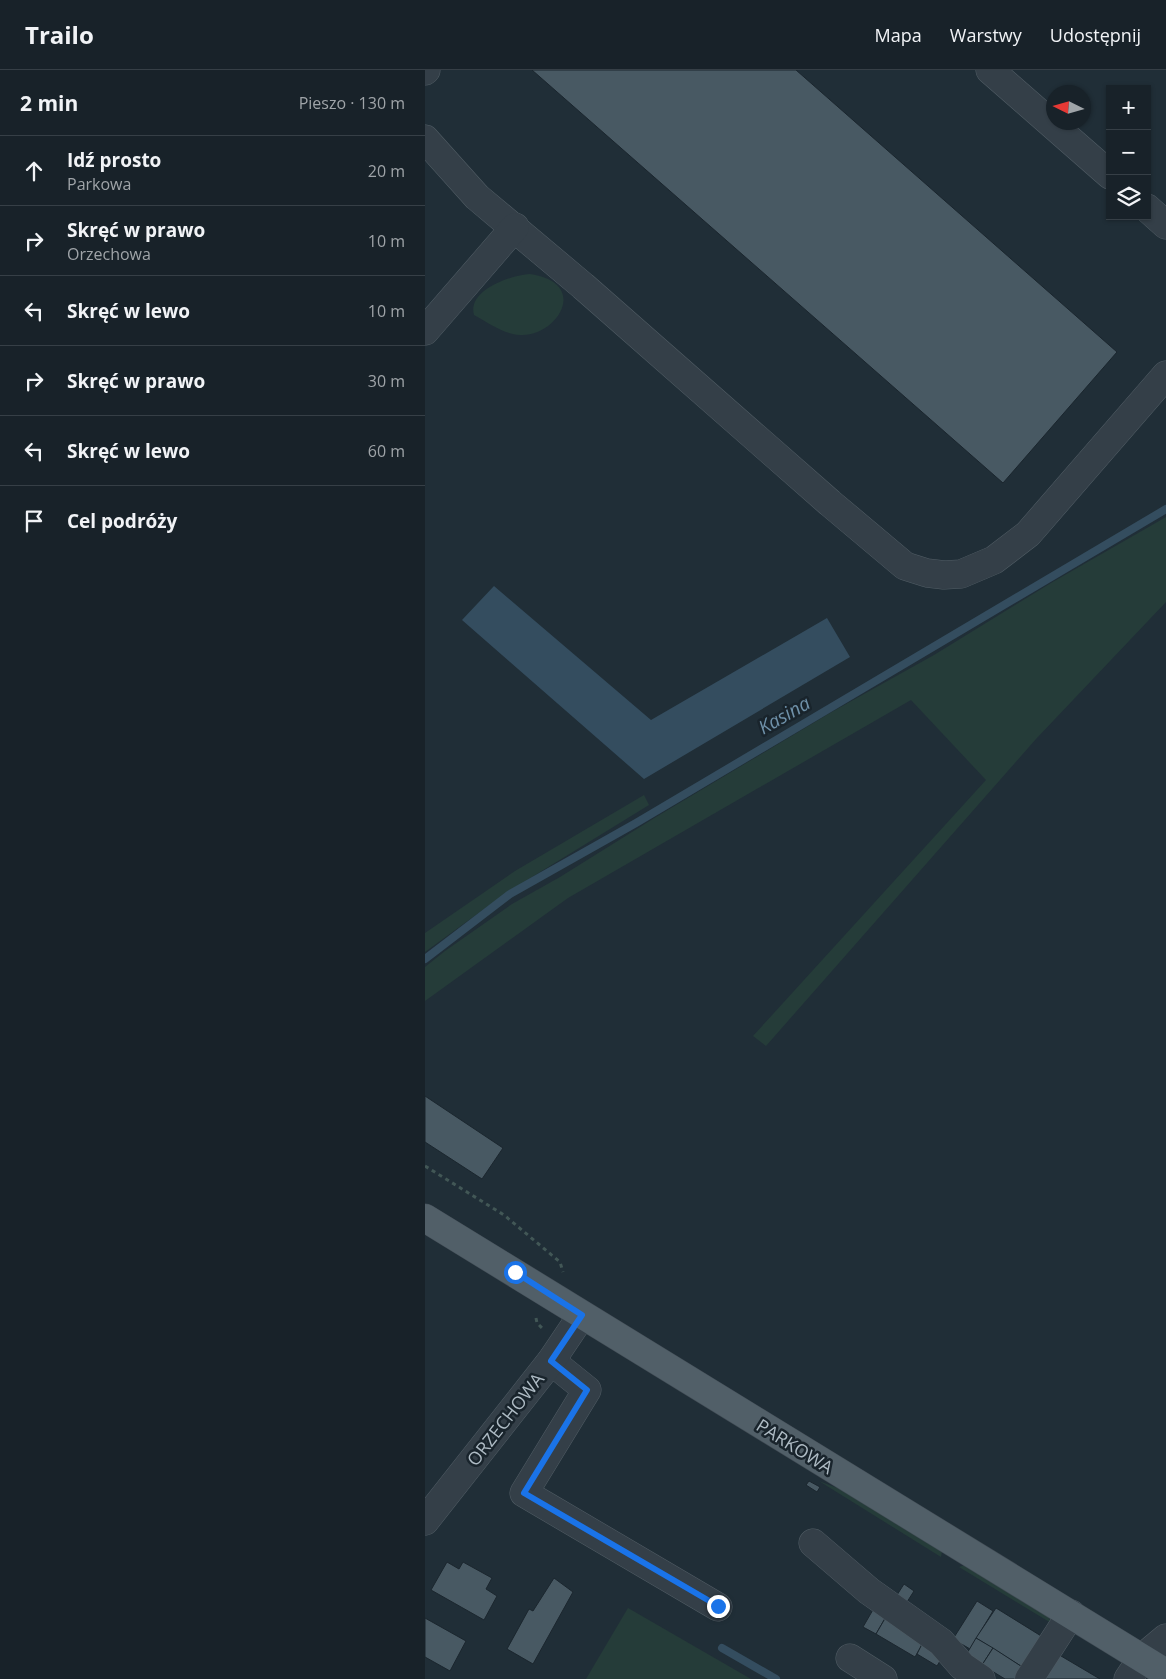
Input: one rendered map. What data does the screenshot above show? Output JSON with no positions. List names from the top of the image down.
{
  "streets": {
    "main road": ["PARKOWA"],
    "street": ["ORZECHOWA"]
  },
  "crossings": [
    ["ORZECHOWA", "PARKOWA"]
  ],
  "water": ["Kasina"],
  "north": "left",
  "page": {
    "header": "Trailo",
    "nav": ["Mapa", "Warstwy", "Udostępnij"],
    "heading": ["2 min", "Pieszo · 130 m"],
    "map_buttons": ["+", "−"],
    "list": [
      ["Idź prosto", "Parkowa", "20 m"],
      ["Skręć w prawo", "Orzechowa", "10 m"],
      ["Skręć w lewo", "10 m"],
      ["Skręć w prawo", "30 m"],
      ["Skręć w lewo", "60 m"],
      "Cel podróży"
    ]
  }
}
